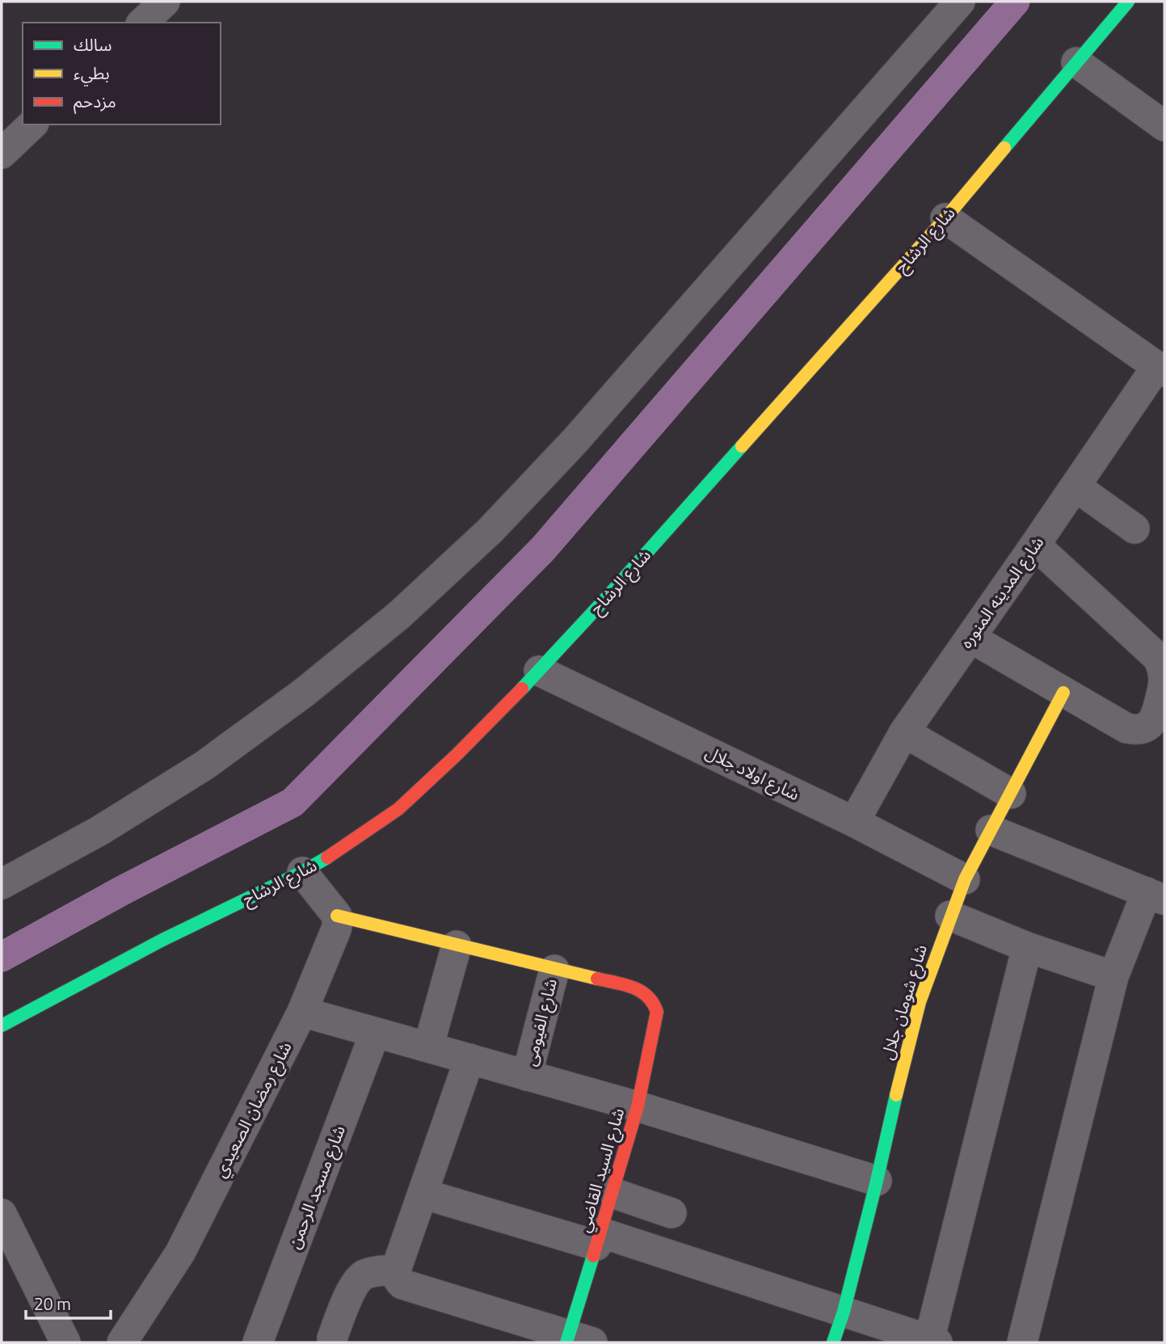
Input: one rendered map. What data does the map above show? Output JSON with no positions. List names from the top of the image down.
{
  "streets": {
    "street": [
      "شارع الرشاح",
      "شارع المدينه المنوره",
      "شارع اولاد جلال",
      "شارع شومان جلال",
      "شارع الفيومى",
      "شارع رمضان الصعيدي",
      "شارع السيد القاضي",
      "شارع مسجد الرحمن"
    ]
  },
  "crossings": [
    ["شارع الرشاح", "شارع اولاد جلال"],
    ["شارع المدينه المنوره", "شارع اولاد جلال"],
    ["شارع اولاد جلال", "شارع شومان جلال"],
    ["شارع الفيومى", "شارع السيد القاضي"]
  ],
  "legend": ["سالك", "بطيء", "مزدحم"],
  "scale_bar": "20 m"
}
